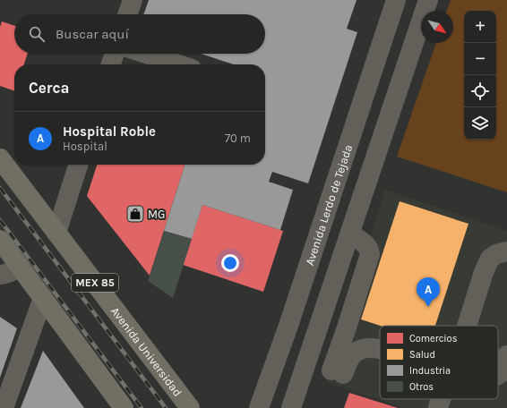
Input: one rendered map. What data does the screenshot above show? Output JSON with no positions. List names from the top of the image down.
{
  "streets": {
    "highway": ["MEX 85", "Avenida Universidad"],
    "street": ["Avenida Lerdo de Tejada"]
  },
  "places": {
    "shop": ["MG"]
  },
  "legend": [
    "Comercios",
    "Salud",
    "Industria",
    "Otros"
  ],
  "north": "bottom right",
  "page": {
    "map_buttons": ["+", "−"],
    "search": "Buscar aquí",
    "heading": "Cerca",
    "list": [
      {
        "mark": "A",
        "name": "Hospital Roble",
        "note": "Hospital",
        "value": "70 m"
      }
    ],
    "pins": "A"
  }
}
